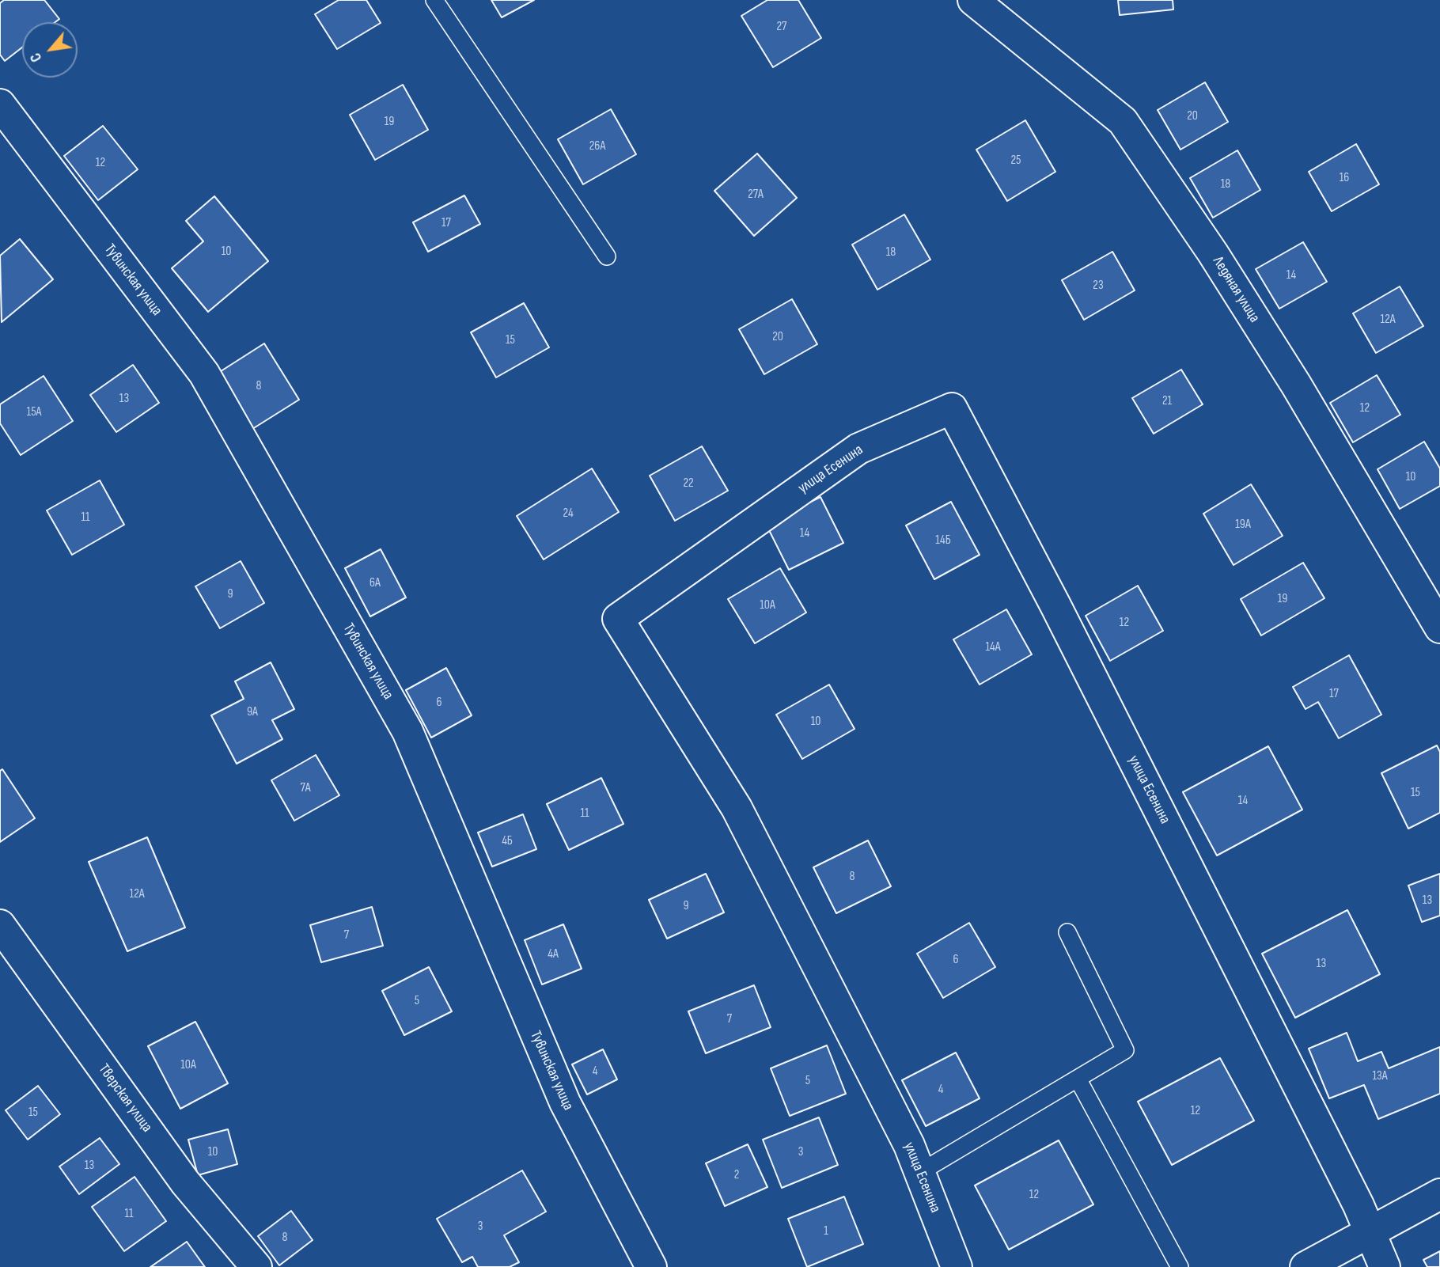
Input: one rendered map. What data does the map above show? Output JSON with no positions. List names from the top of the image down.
{
  "streets": {
    "street": [
      "Тувинская улица",
      "Ледяная улица",
      "улица Есенина",
      "Тверская улица"
    ]
  },
  "house_numbers": [
    "27",
    "20",
    "19",
    "26А",
    "25",
    "12",
    "16",
    "18",
    "27А",
    "17",
    "10",
    "18",
    "14",
    "23",
    "12А",
    "20",
    "15",
    "8",
    "13",
    "21",
    "12",
    "15А",
    "10",
    "22",
    "24",
    "11",
    "19А",
    "14",
    "14Б",
    "6А",
    "9",
    "19",
    "10А",
    "12",
    "14А",
    "17",
    "6",
    "9А",
    "10",
    "7А",
    "15",
    "14",
    "11",
    "4Б",
    "8",
    "12А",
    "13",
    "9",
    "7",
    "4А",
    "6",
    "13",
    "5",
    "7",
    "10А",
    "4",
    "13А",
    "5",
    "4",
    "12",
    "15",
    "10",
    "3",
    "13",
    "2",
    "12",
    "11",
    "3",
    "1",
    "8"
  ],
  "north": "bottom left"
}
